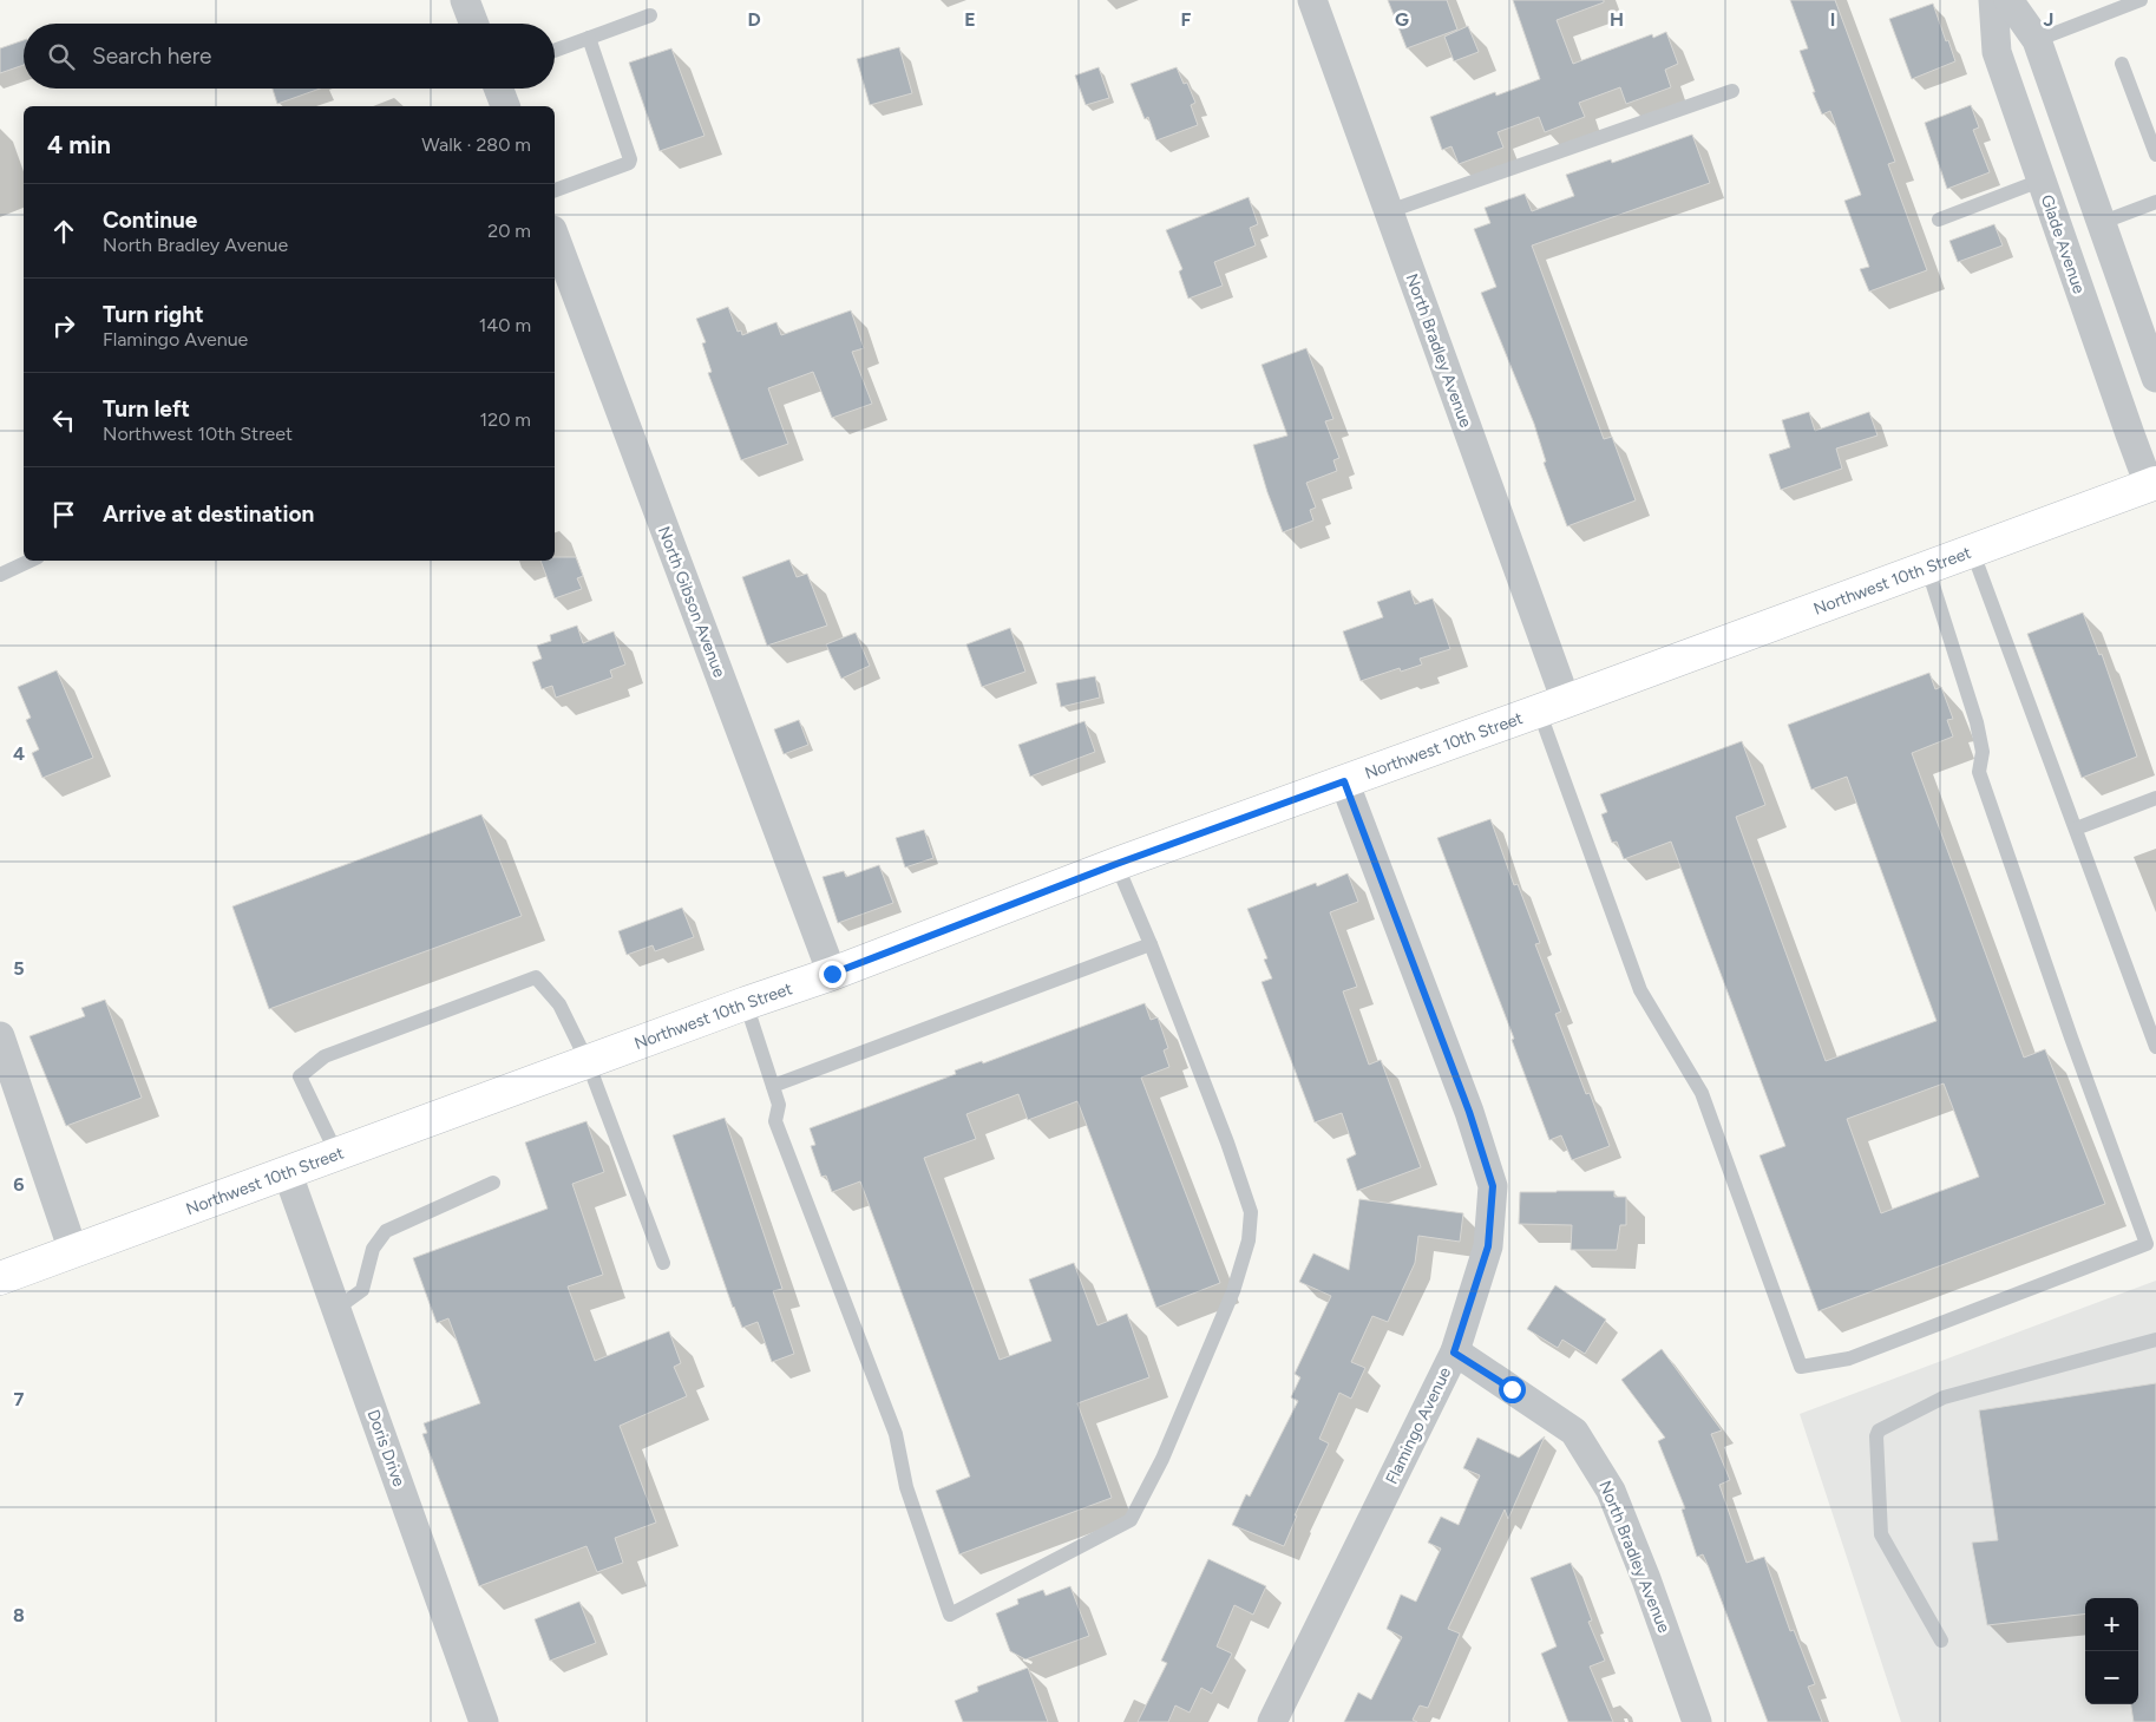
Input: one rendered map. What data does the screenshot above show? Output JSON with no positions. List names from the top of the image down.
{
  "streets": {
    "main road": ["Northwest 10th Street"],
    "street": [
      "Glade Avenue",
      "North Bradley Avenue",
      "North Gibson Avenue",
      "Flamingo Avenue",
      "Doris Drive"
    ]
  },
  "crossings": [
    ["Glade Avenue", "Northwest 10th Street"],
    ["North Bradley Avenue", "Northwest 10th Street"],
    ["North Bradley Avenue", "Flamingo Avenue"],
    ["Northwest 10th Street", "North Gibson Avenue"],
    ["Northwest 10th Street", "Flamingo Avenue"],
    ["Northwest 10th Street", "Doris Drive"]
  ],
  "page": {
    "search": "Search here",
    "heading": ["4 min", "Walk · 280 m"],
    "list": [
      ["Continue", "North Bradley Avenue", "20 m"],
      ["Turn right", "Flamingo Avenue", "140 m"],
      ["Turn left", "Northwest 10th Street", "120 m"],
      "Arrive at destination"
    ],
    "map_buttons": ["+", "−"]
  },
  "grid": {
    "columns": [
      "D",
      "E",
      "F",
      "G",
      "H",
      "I",
      "J"
    ],
    "rows": [
      "4",
      "5",
      "6",
      "7",
      "8"
    ]
  }
}
